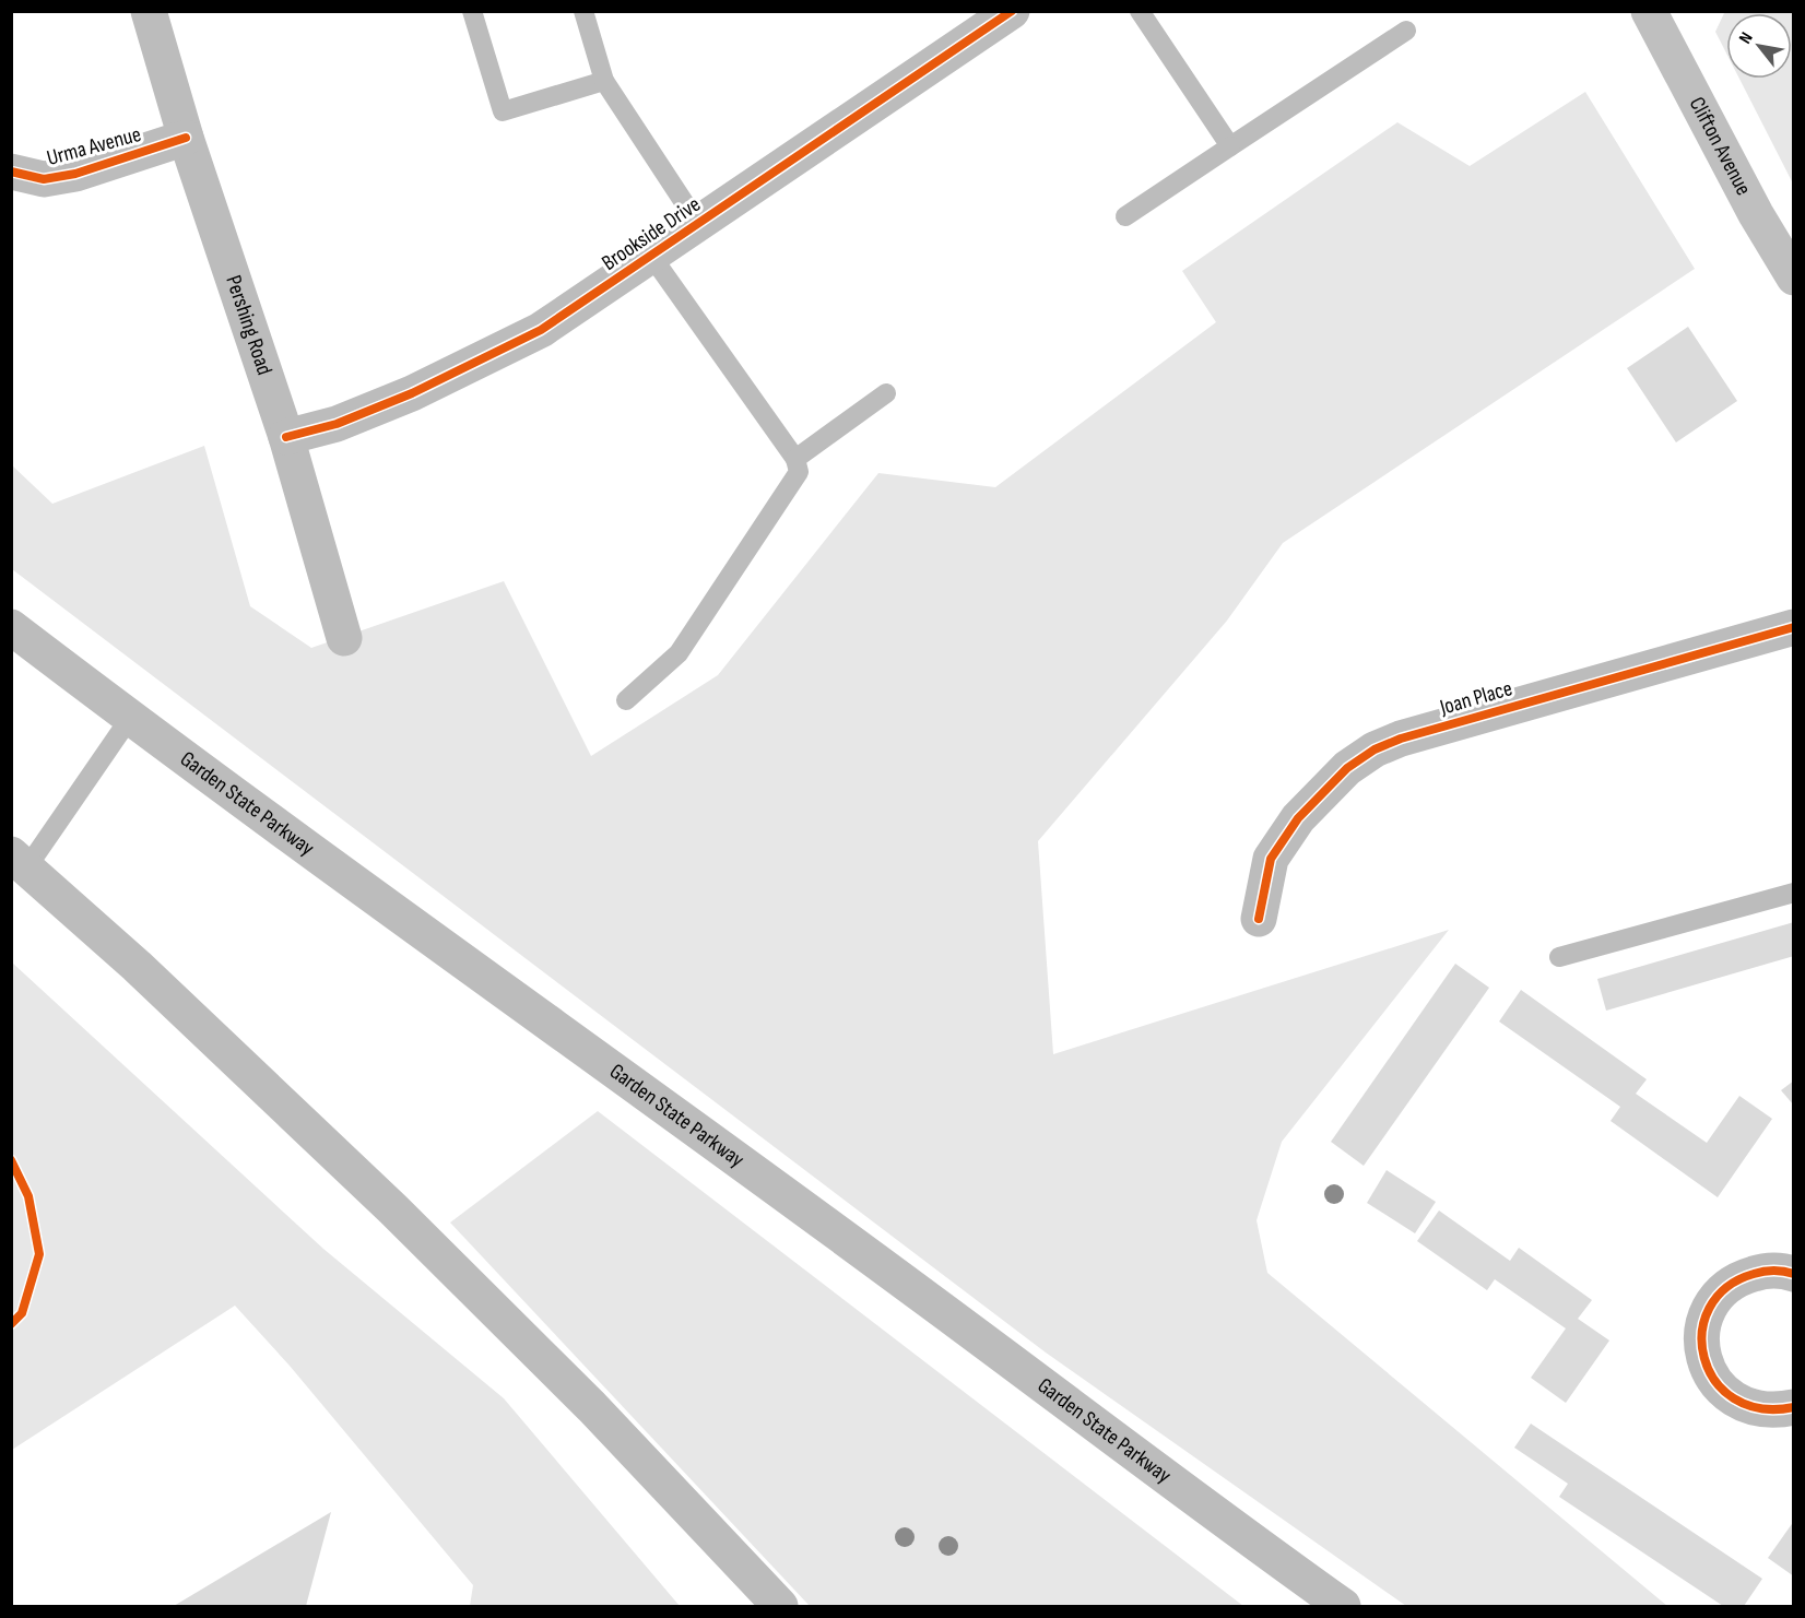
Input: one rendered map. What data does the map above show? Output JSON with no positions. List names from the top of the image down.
{
  "streets": {
    "main road": [
      "Clifton Avenue",
      "Urma Avenue",
      "Brookside Drive",
      "Pershing Road",
      "Joan Place",
      "Garden State Parkway"
    ]
  },
  "crossings": [
    ["Urma Avenue", "Pershing Road"],
    ["Brookside Drive", "Pershing Road"]
  ],
  "north": "top left"
}
